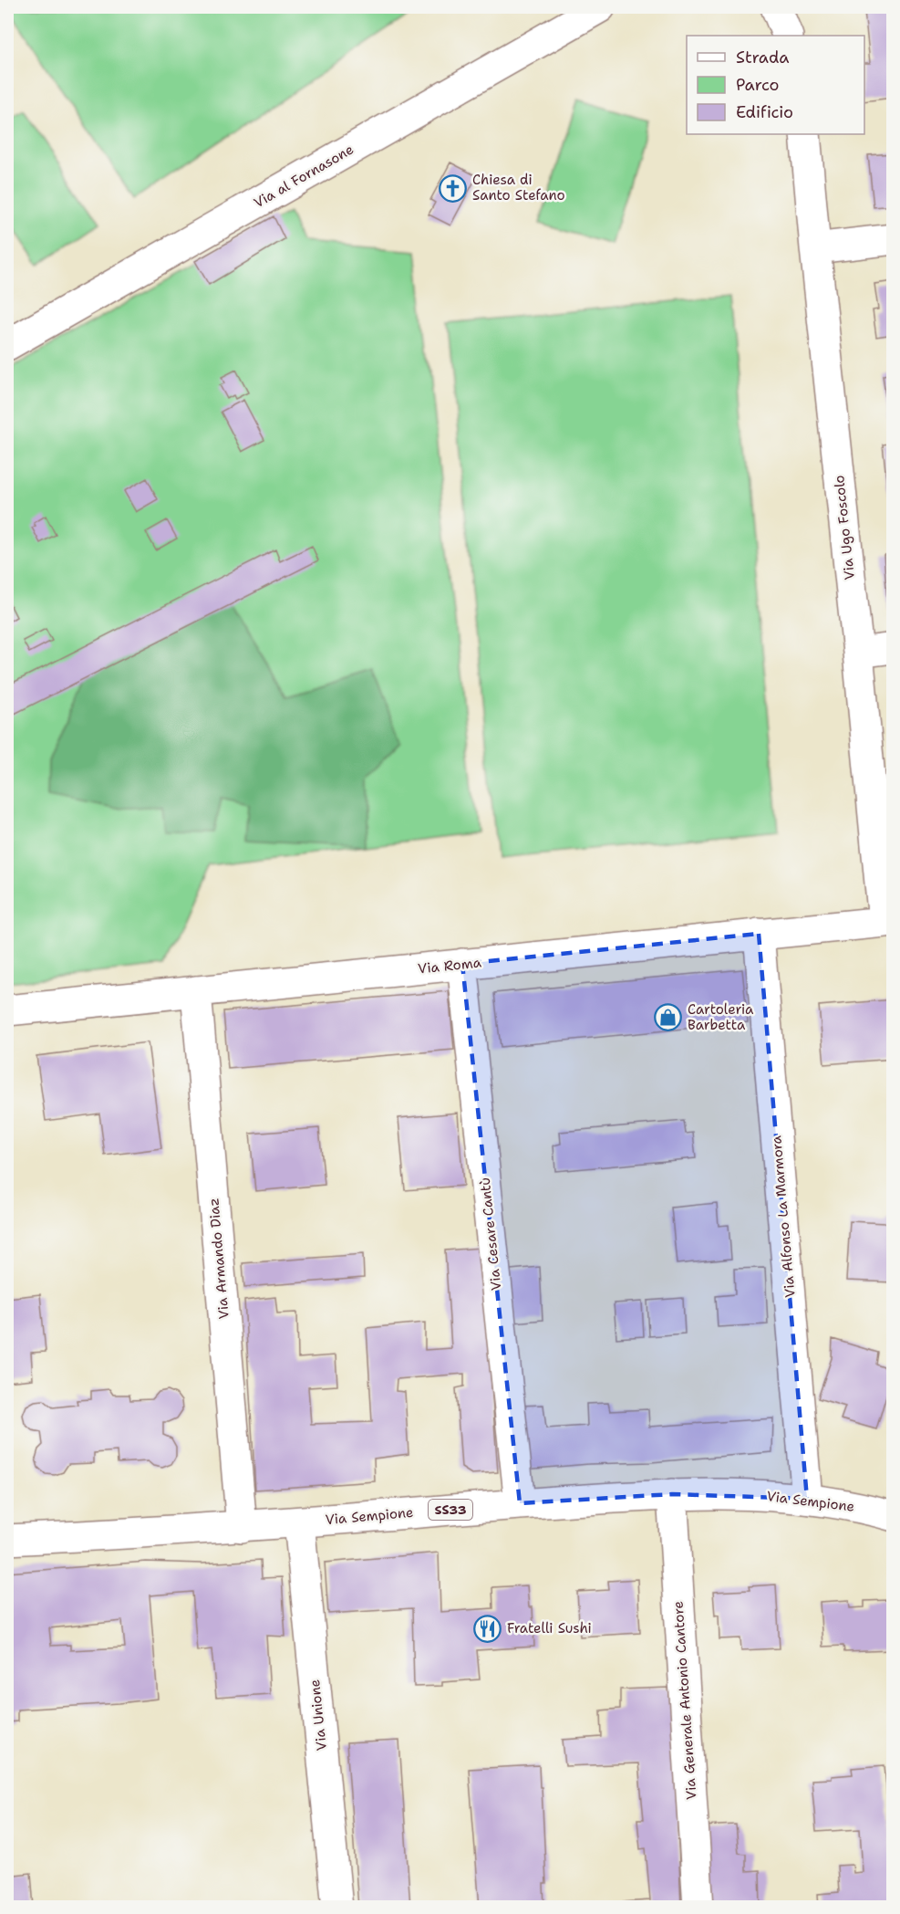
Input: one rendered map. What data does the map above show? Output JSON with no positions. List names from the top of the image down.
{
  "streets": {
    "street": [
      "Via al Fornasone",
      "Via Ugo Foscolo",
      "Via Roma",
      "Via Alfonso La Marmora",
      "Via Cesare Cantù",
      "Via Armando Diaz",
      "Via Sempione",
      "SS33",
      "Via Generale Antonio Cantore",
      "Via Unione"
    ]
  },
  "crossings": [
    ["Via Ugo Foscolo", "Via Roma"],
    ["Via Roma", "Via Alfonso La Marmora"],
    ["Via Roma", "Via Cesare Cantù"],
    ["Via Roma", "Via Armando Diaz"],
    ["Via Alfonso La Marmora", "Via Sempione"],
    ["Via Cesare Cantù", "Via Sempione"],
    ["Via Armando Diaz", "Via Sempione"],
    ["Via Sempione", "Via Generale Antonio Cantore"],
    ["Via Sempione", "Via Unione"]
  ],
  "places": {
    "church": ["Chiesa di Santo Stefano"],
    "shop": ["Cartoleria Barbetta"],
    "restaurant": ["Fratelli Sushi"]
  },
  "legend": ["Strada", "Parco", "Edificio"]
}
